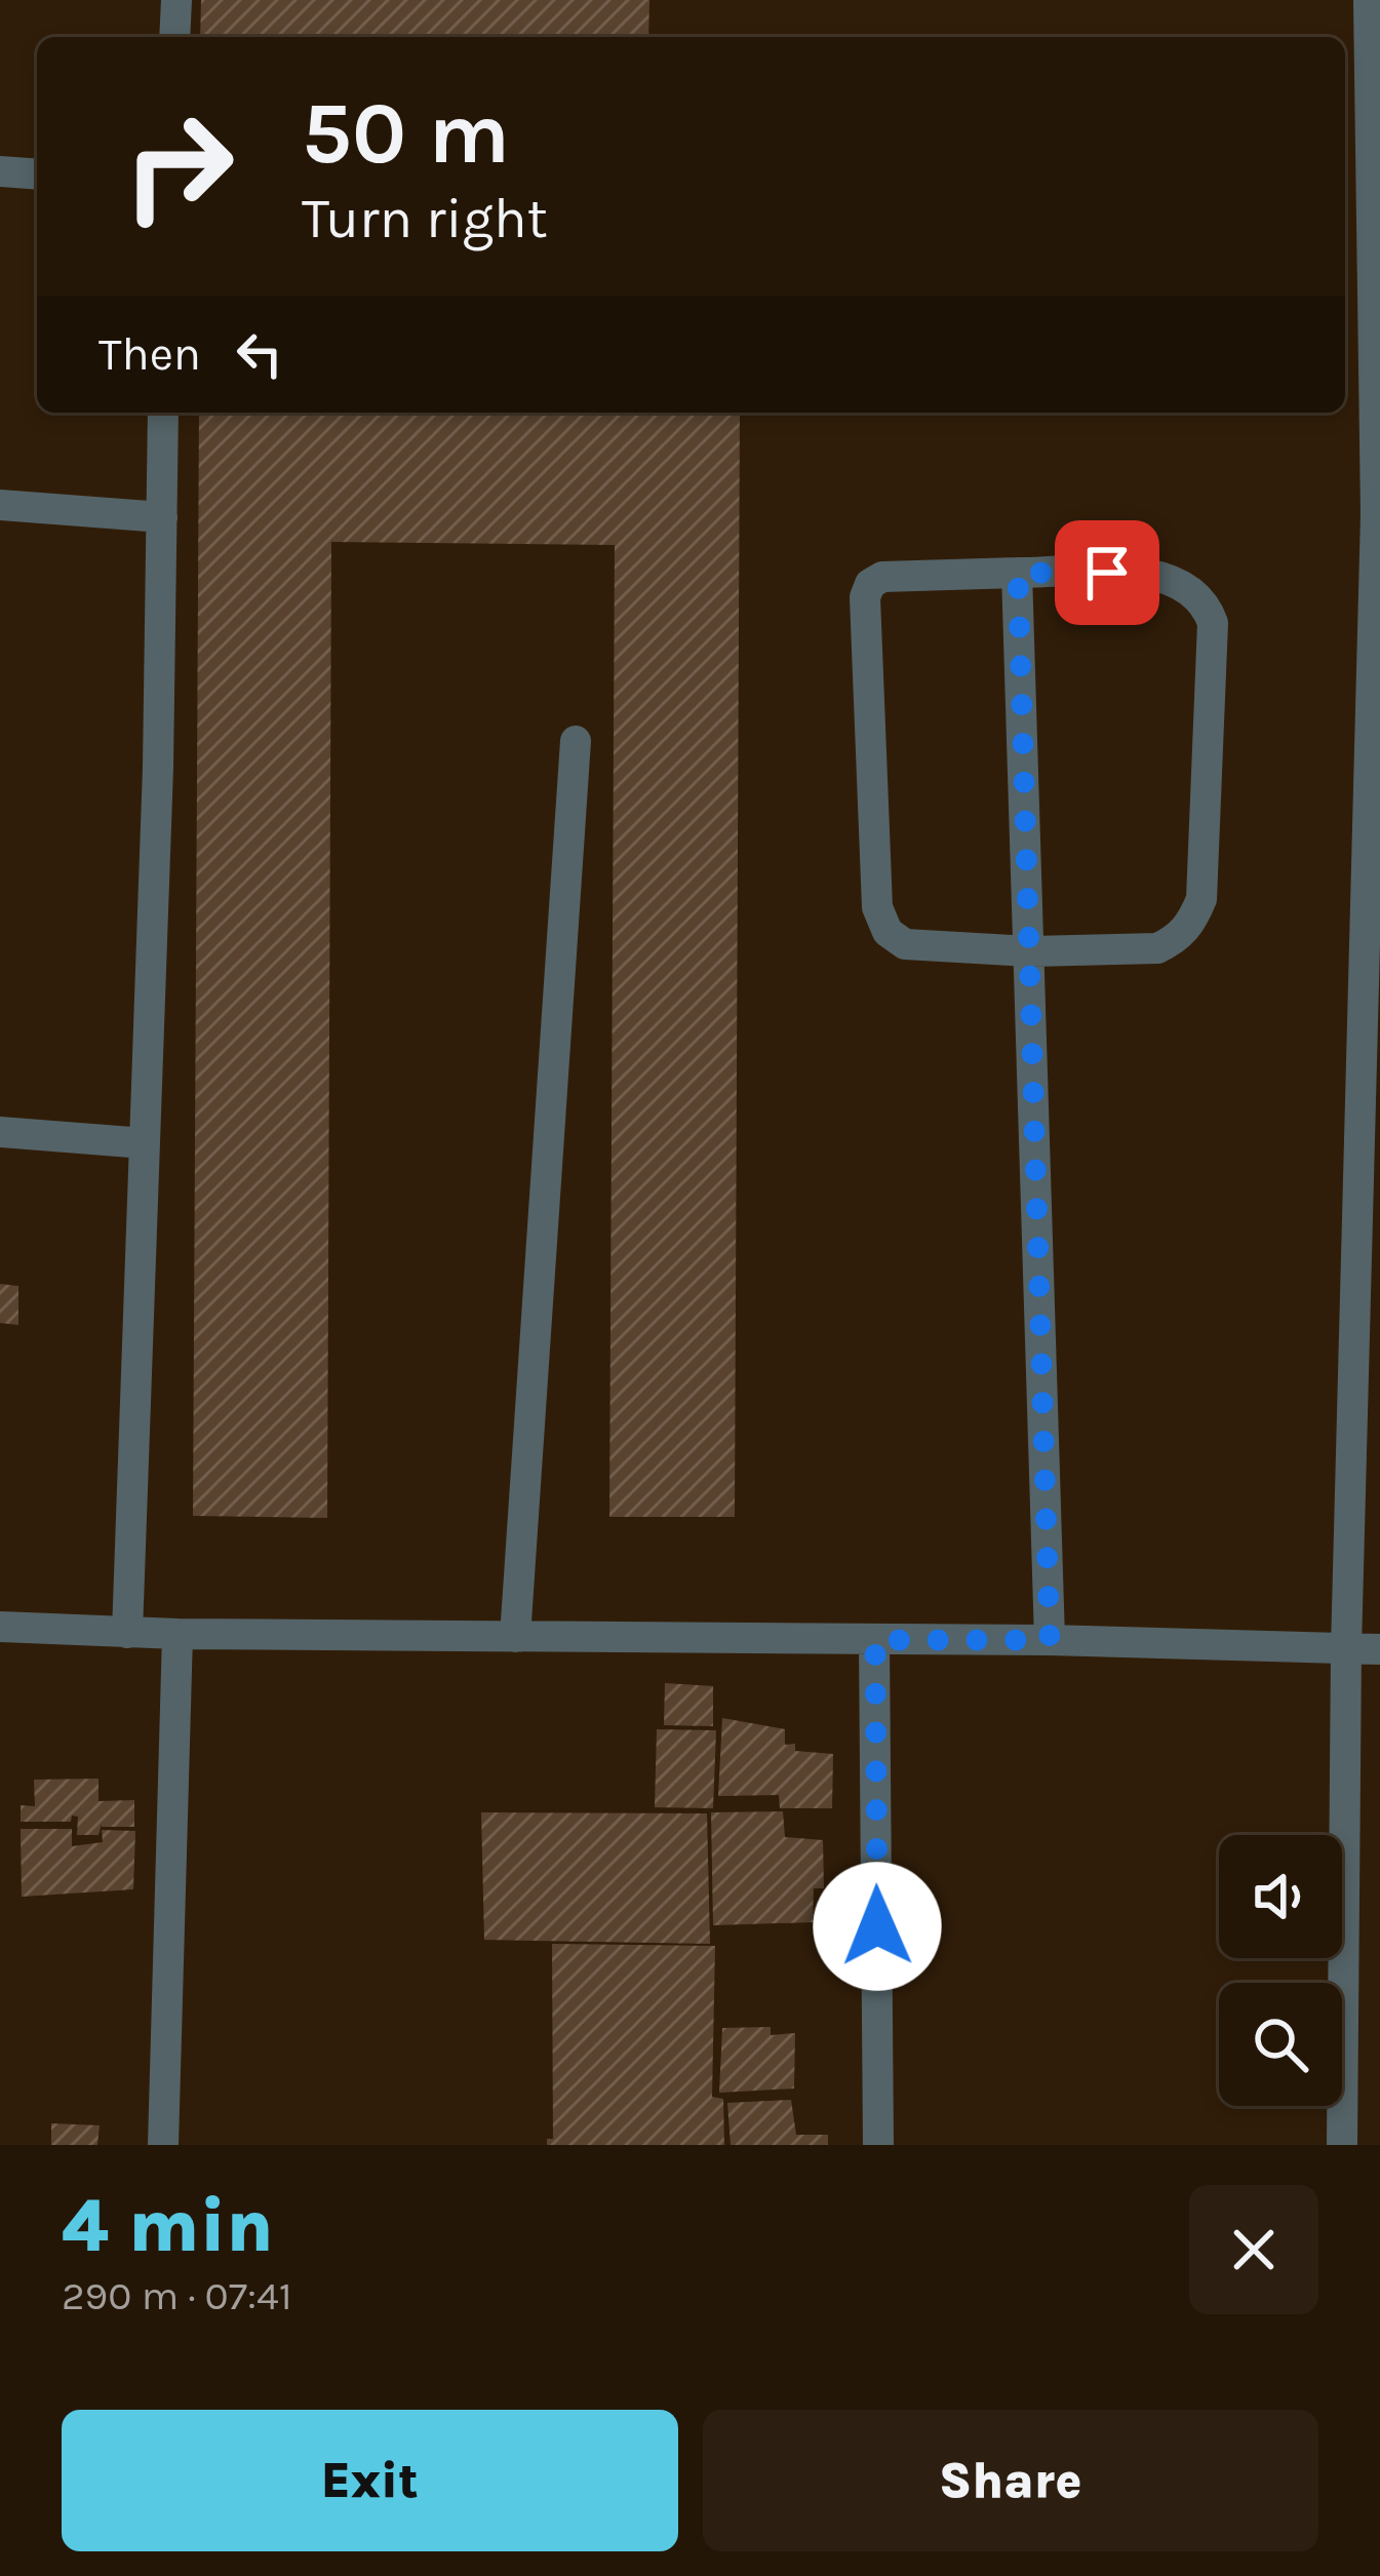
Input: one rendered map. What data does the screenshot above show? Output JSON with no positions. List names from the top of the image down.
{
  "page": {
    "turn": ["50 m", "Turn right"],
    "then": "Then",
    "heading": ["4 min", "290 m · 07:41"],
    "buttons": ["Exit", "Share"]
  }
}
